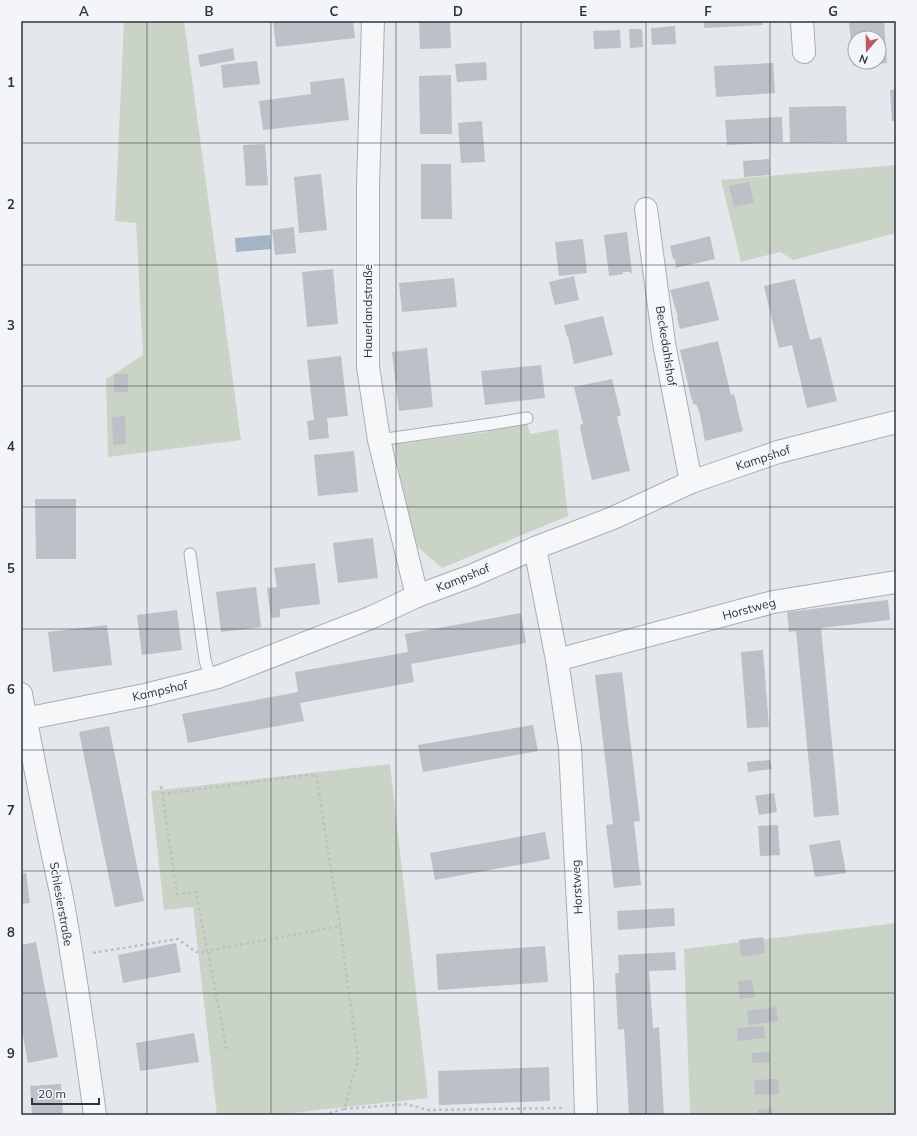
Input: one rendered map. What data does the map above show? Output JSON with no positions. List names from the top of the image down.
{
  "streets": {
    "street": [
      "Hauerlandstraße",
      "Beckedahlshof",
      "Kampshof",
      "Horstweg",
      "Schlesierstraße"
    ]
  },
  "crossings": [
    ["Hauerlandstraße", "Kampshof"],
    ["Beckedahlshof", "Kampshof"],
    ["Kampshof", "Horstweg"],
    ["Kampshof", "Schlesierstraße"]
  ],
  "scale_bar": "20 m",
  "north": "bottom",
  "grid": {
    "columns": [
      "A",
      "B",
      "C",
      "D",
      "E",
      "F",
      "G"
    ],
    "rows": [
      "1",
      "2",
      "3",
      "4",
      "5",
      "6",
      "7",
      "8",
      "9"
    ]
  }
}
